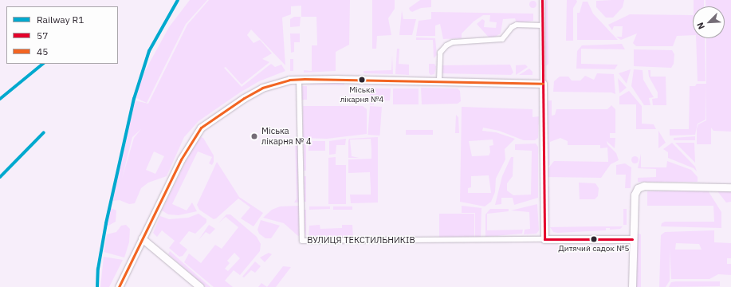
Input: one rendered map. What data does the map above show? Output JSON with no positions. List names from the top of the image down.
{
  "streets": {
    "street": ["ВУЛИЦЯ ТЕКСТИЛЬНИКІВ"]
  },
  "places": ["Міська лікарня №4", "Міська лікарня № 4", "Дитячий садок №5"],
  "lines": ["rail line R1", "transit line 57", "transit line 45"],
  "legend": ["Railway R1", "57", "45"],
  "north": "bottom left"
}
